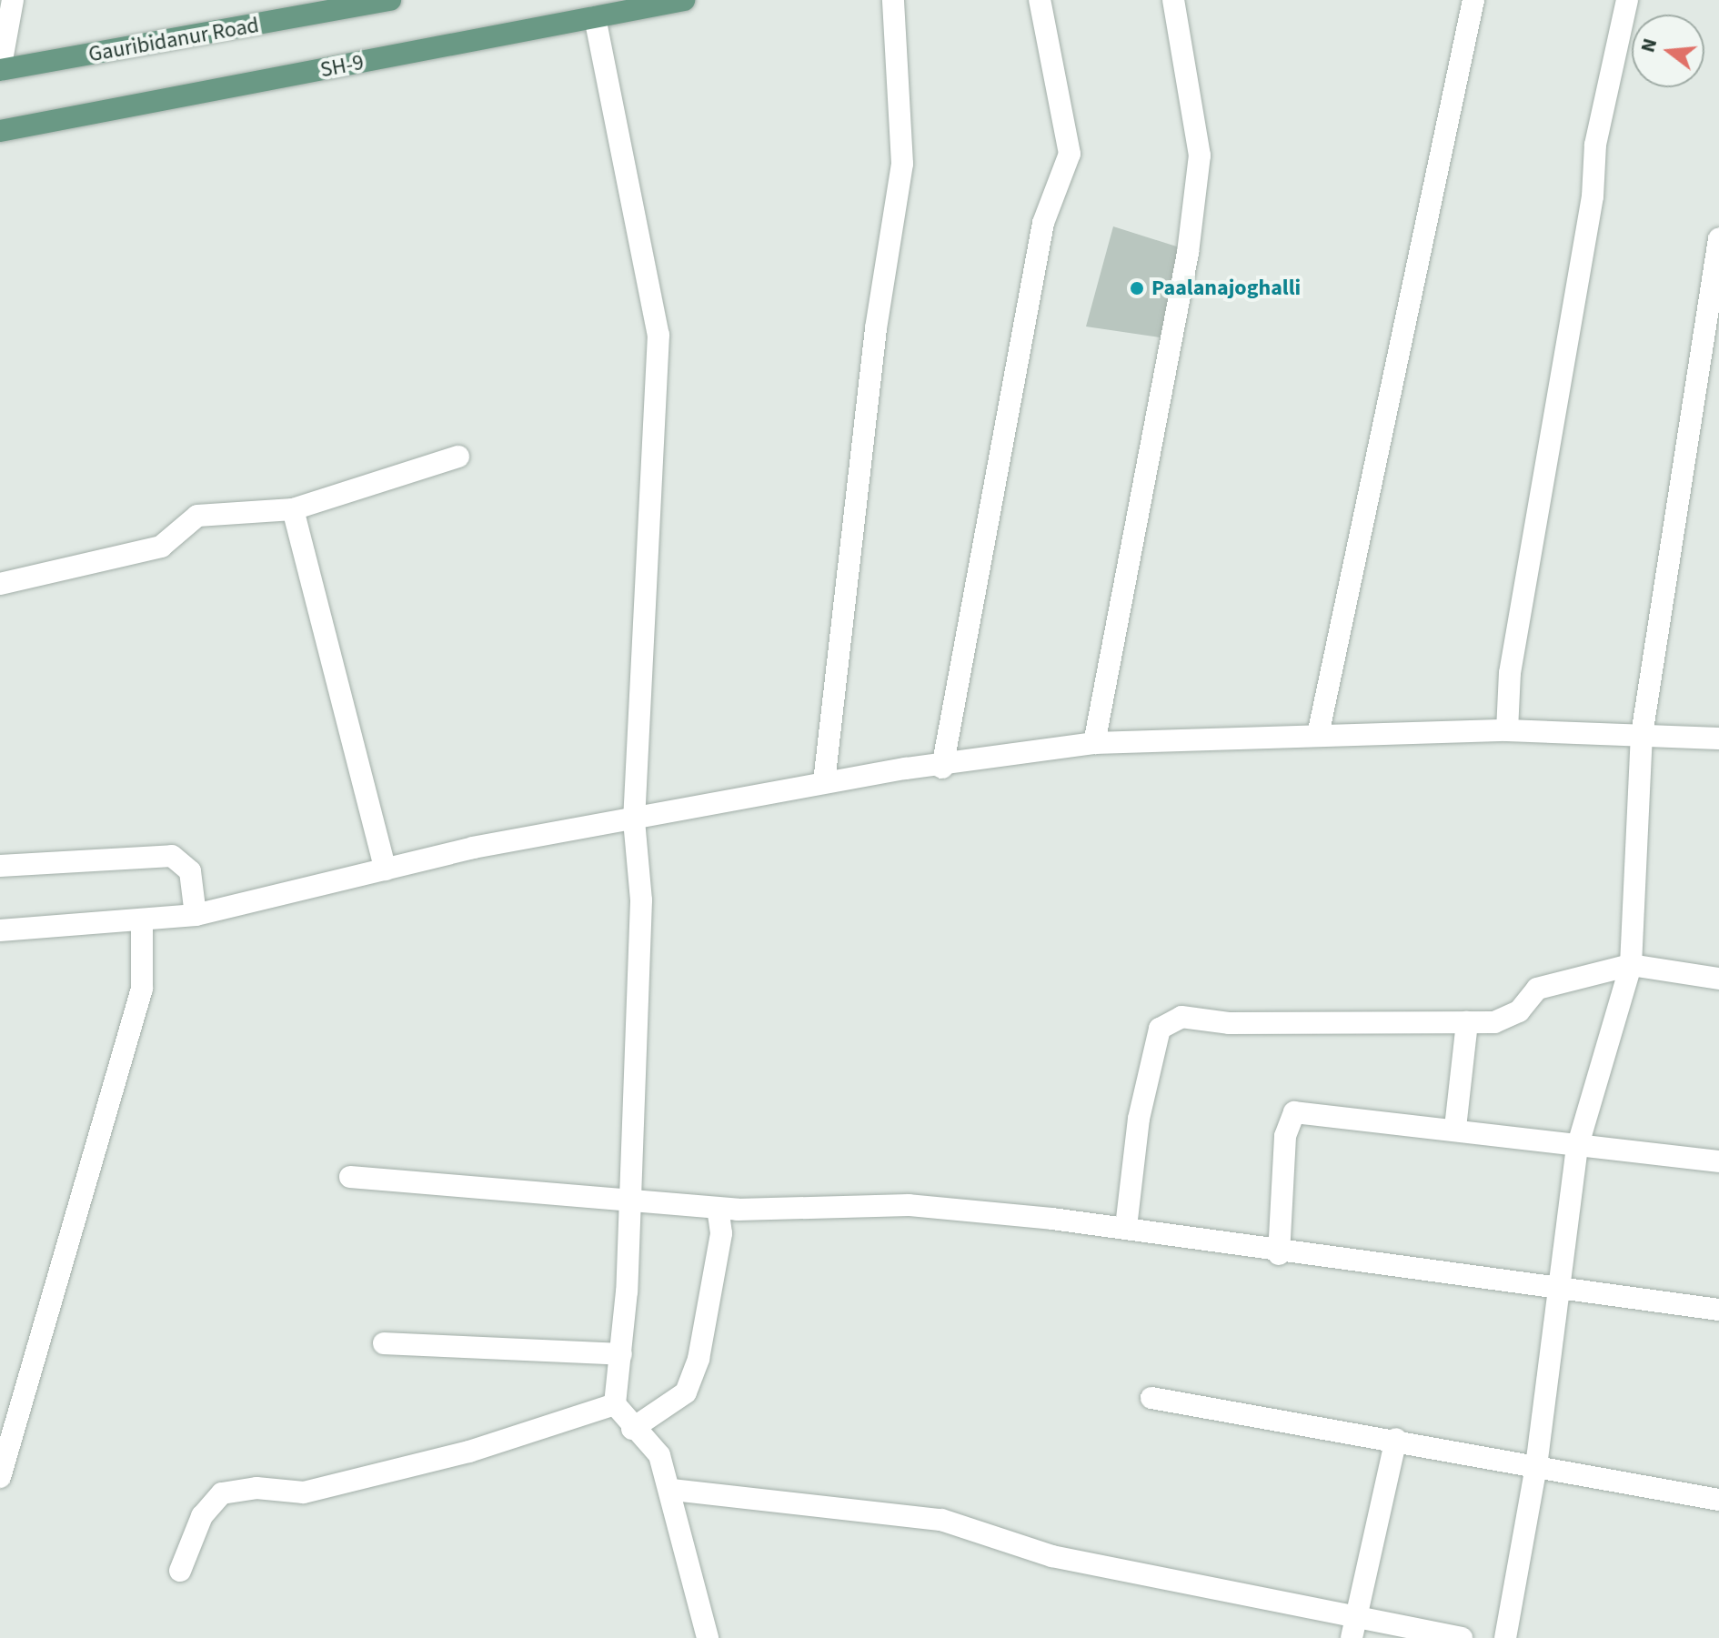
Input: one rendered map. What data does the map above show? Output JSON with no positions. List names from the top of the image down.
{
  "streets": {
    "main road": ["Gauribidanur Road", "SH-9"]
  },
  "places": ["Paalanajoghalli"],
  "north": "left"
}
